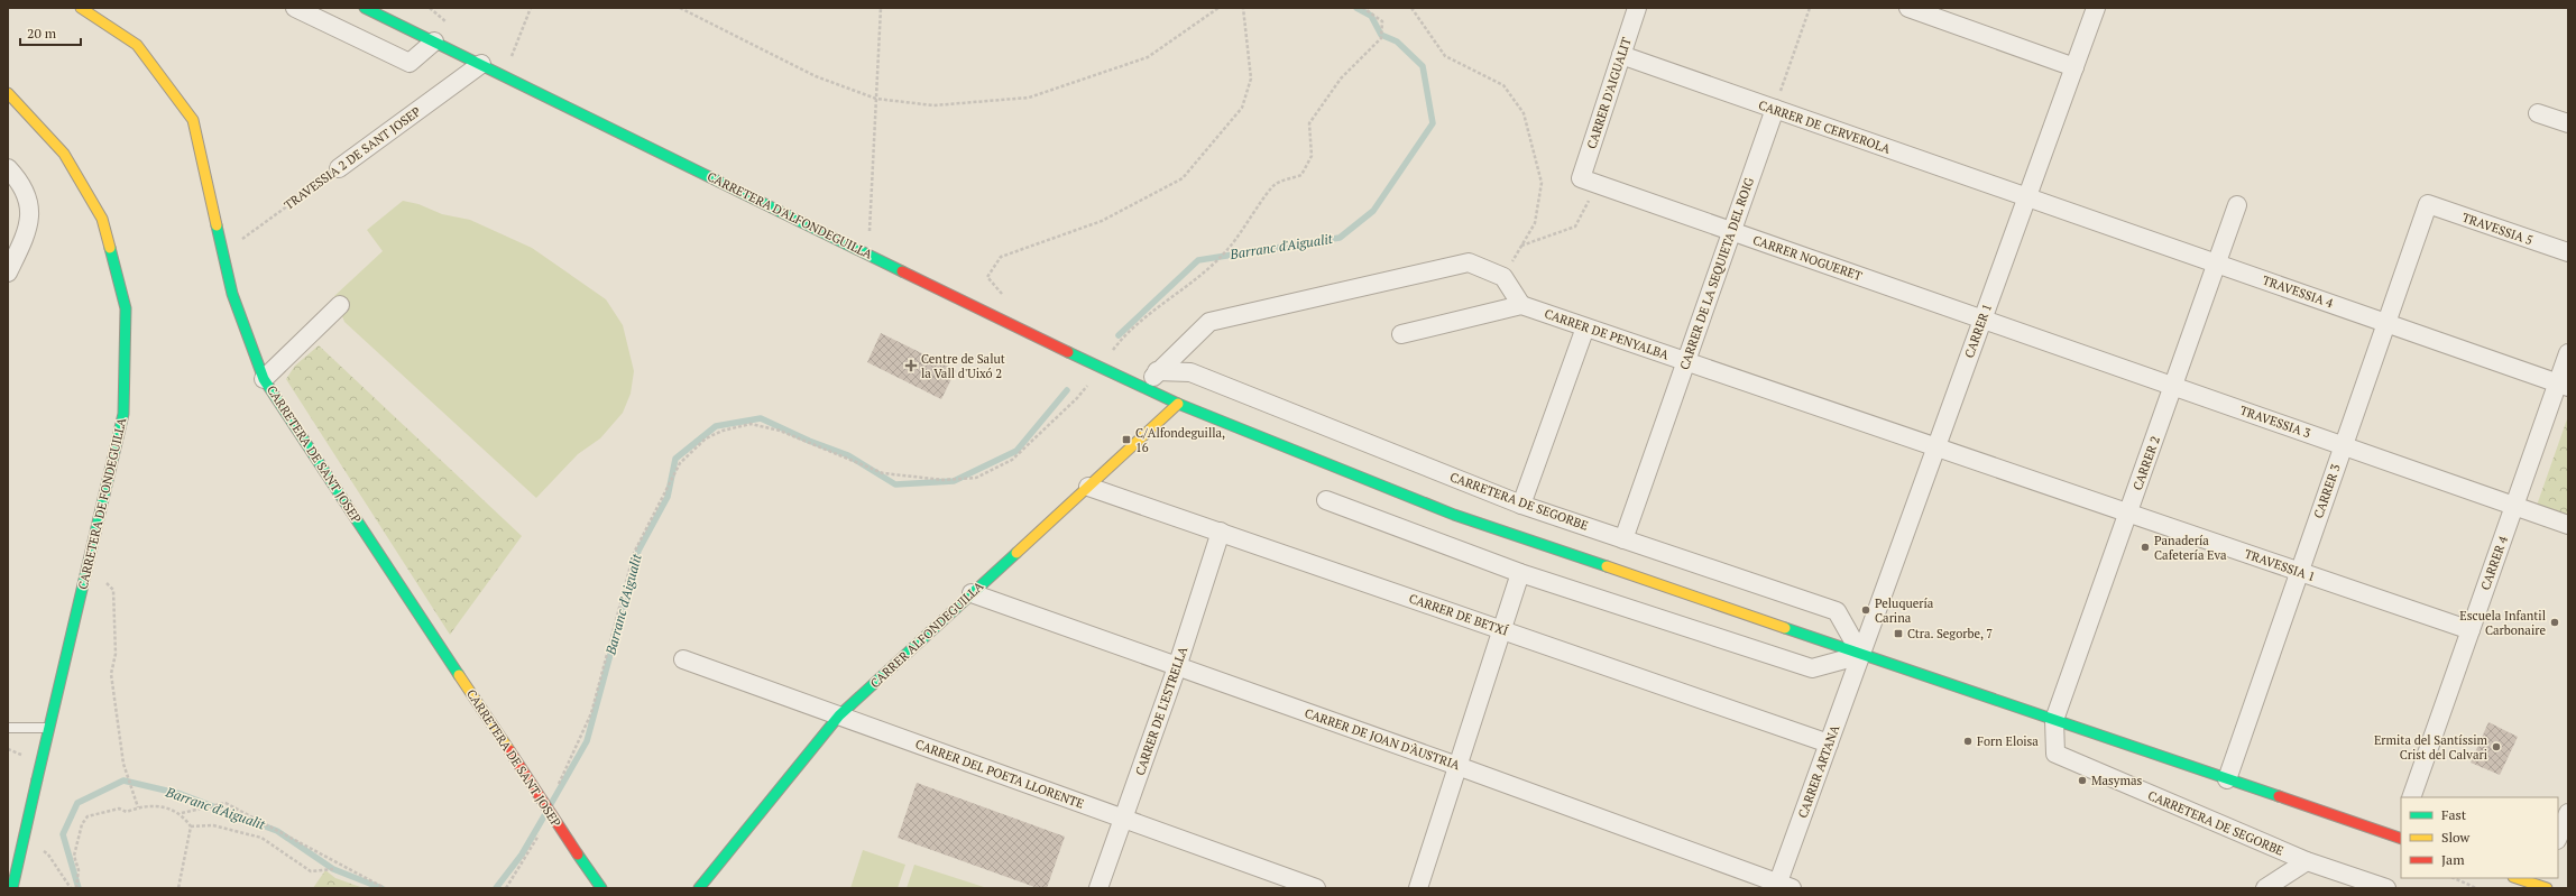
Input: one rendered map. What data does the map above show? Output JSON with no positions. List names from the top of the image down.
{
  "streets": {
    "street": [
      "CARRER D'AIGUALIT",
      "CARRER DE CERVEROLA",
      "TRAVESSIA 2 DE SANT JOSEP",
      "CARRETERA D'ALFONDEGUILLA",
      "TRAVESSIA 5",
      "CARRER NOGUERET",
      "CARRER DE LA SEQUIETA DEL ROIG",
      "TRAVESSIA 4",
      "CARRER 1",
      "CARRER DE PENYALBA",
      "TRAVESSIA 3",
      "CARRETERA DE SANT JOSEP",
      "CARRER 2",
      "CARRER 3",
      "CARRETERA DE SEGORBE",
      "CARRETERA DE FONDEGUILLA",
      "CARRER 4",
      "TRAVESSIA 1",
      "CARRER DE BETXÍ",
      "CARRER ALFONDEGUILLA",
      "CARRER DE L'ESTRELLA",
      "CARRER DE JOAN D'ÀUSTRIA",
      "CARRER ARTANA",
      "CARRER DEL POETA LLORENTE"
    ]
  },
  "crossings": [
    ["CARRER D'AIGUALIT", "CARRER DE CERVEROLA"],
    ["CARRER D'AIGUALIT", "CARRER NOGUERET"],
    ["CARRER DE CERVEROLA", "CARRER DE LA SEQUIETA DEL ROIG"],
    ["CARRER DE CERVEROLA", "TRAVESSIA 4"],
    ["CARRER DE CERVEROLA", "CARRER 1"],
    ["TRAVESSIA 2 DE SANT JOSEP", "CARRETERA D'ALFONDEGUILLA"],
    ["TRAVESSIA 2 DE SANT JOSEP", "CARRETERA DE SANT JOSEP"],
    ["TRAVESSIA 5", "CARRER 3"],
    ["CARRER NOGUERET", "CARRER DE LA SEQUIETA DEL ROIG"],
    ["CARRER NOGUERET", "CARRER 1"],
    ["CARRER NOGUERET", "TRAVESSIA 3"],
    ["CARRER DE LA SEQUIETA DEL ROIG", "CARRER DE PENYALBA"],
    ["CARRER DE LA SEQUIETA DEL ROIG", "CARRETERA DE SEGORBE"],
    ["TRAVESSIA 4", "CARRER 1"],
    ["TRAVESSIA 4", "CARRER 2"],
    ["TRAVESSIA 4", "CARRER 3"],
    ["TRAVESSIA 4", "CARRER 4"],
    ["CARRER 1", "CARRER DE PENYALBA"],
    ["CARRER 1", "TRAVESSIA 3"],
    ["CARRER 1", "CARRETERA DE SEGORBE"],
    ["CARRER 1", "TRAVESSIA 1"],
    ["CARRER 1", "CARRER ARTANA"],
    ["CARRER DE PENYALBA", "TRAVESSIA 1"],
    ["TRAVESSIA 3", "CARRER 2"],
    ["TRAVESSIA 3", "CARRER 3"],
    ["TRAVESSIA 3", "CARRER 4"],
    ["CARRER 2", "CARRETERA DE SEGORBE"],
    ["CARRER 2", "TRAVESSIA 1"],
    ["CARRER 3", "TRAVESSIA 1"],
    ["CARRETERA DE SEGORBE", "CARRER ARTANA"],
    ["CARRER 4", "TRAVESSIA 1"],
    ["CARRER DE BETXÍ", "CARRER ALFONDEGUILLA"],
    ["CARRER DE BETXÍ", "CARRER DE L'ESTRELLA"],
    ["CARRER DE BETXÍ", "CARRER ARTANA"],
    ["CARRER ALFONDEGUILLA", "CARRER DE JOAN D'ÀUSTRIA"],
    ["CARRER ALFONDEGUILLA", "CARRER DEL POETA LLORENTE"],
    ["CARRER DE L'ESTRELLA", "CARRER DE JOAN D'ÀUSTRIA"],
    ["CARRER DE L'ESTRELLA", "CARRER DEL POETA LLORENTE"],
    ["CARRER DE JOAN D'ÀUSTRIA", "CARRER ARTANA"]
  ],
  "water": ["Barranc d'Aigualit"],
  "places": {
    "health": ["Centre de Salut la Vall d'Uixó 2"],
    "transit": ["C/Alfondeguilla, 16", "Ctra. Segorbe, 7"],
    "other": [
      "Panadería Cafetería Eva",
      "Peluquería Carina",
      "Escuela Infantil Carbonaire",
      "Forn Eloisa",
      "Ermita del Santíssim Crist del Calvari",
      "Masymas"
    ]
  },
  "legend": ["Fast", "Slow", "Jam"],
  "scale_bar": "20 m"
}
